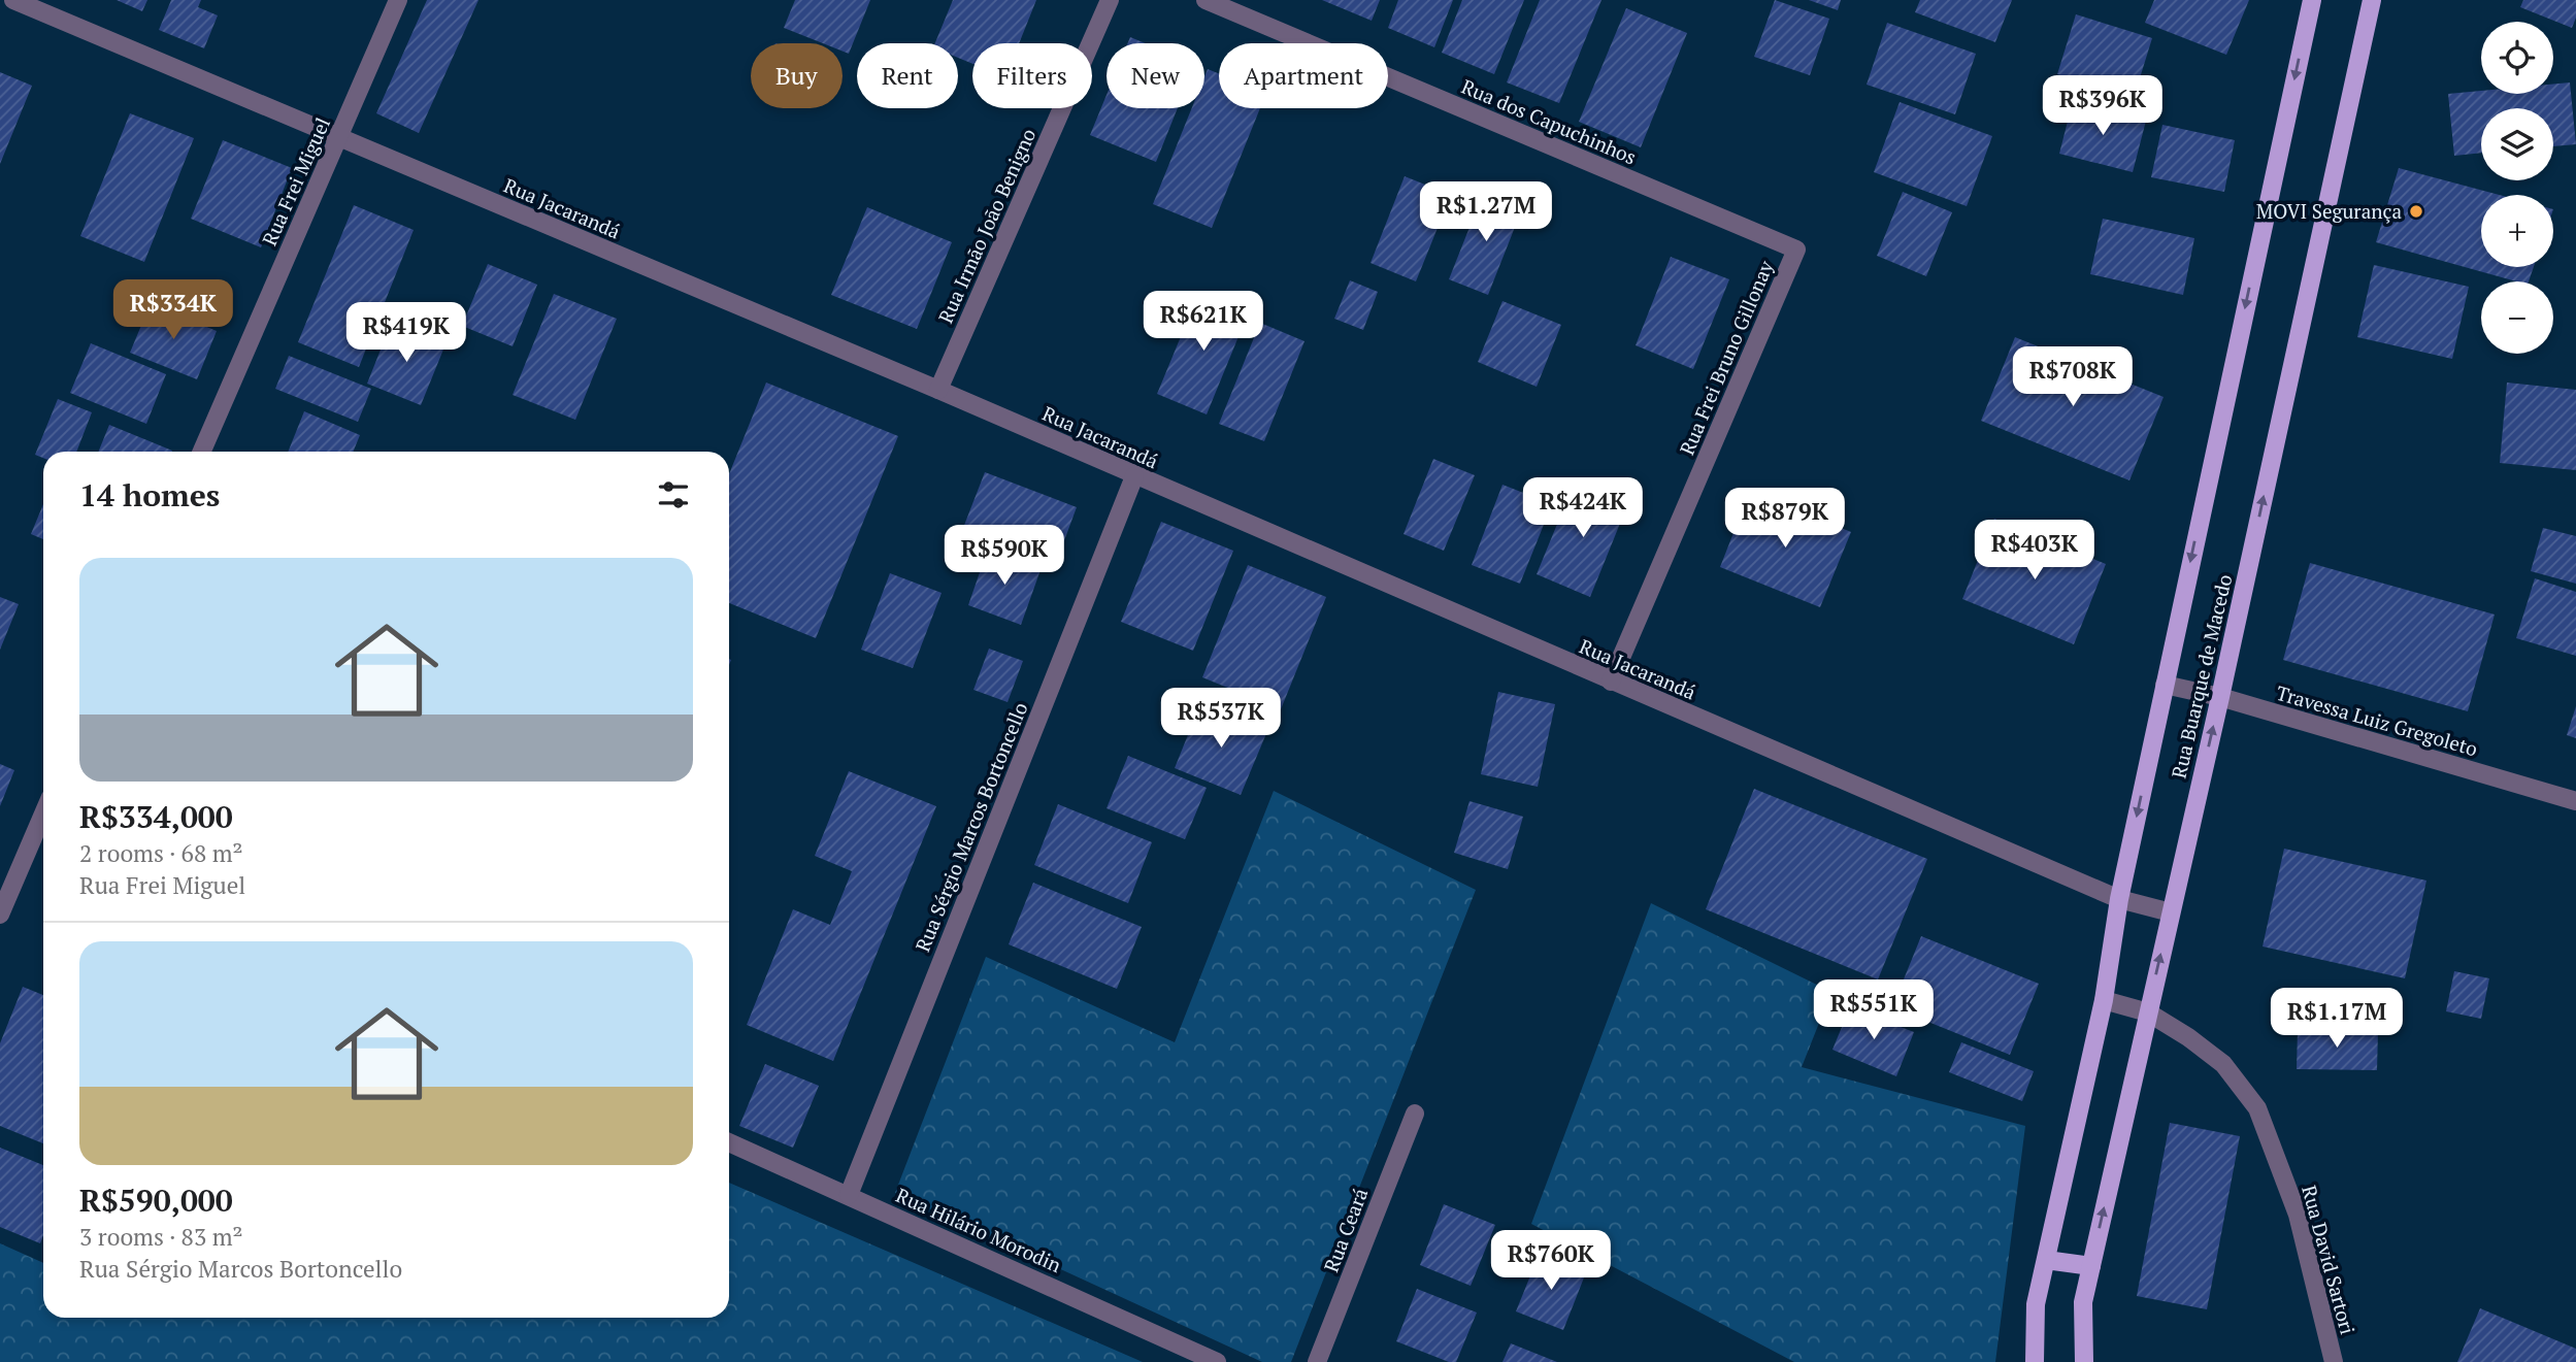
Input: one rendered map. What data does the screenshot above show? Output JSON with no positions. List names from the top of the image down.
{
  "streets": {
    "main road": ["Rua Buarque de Macedo"],
    "street": [
      "Rua dos Capuchinhos",
      "Rua Frei Miguel",
      "Rua Jacarandá",
      "Rua Irmão João Benigno",
      "Rua Frei Bruno Gillonay",
      "Travessa Luiz Gregoleto",
      "Rua Sérgio Marcos Bortoncello",
      "Rua Hilário Morodin",
      "Rua Ceará",
      "Rua David Sartori"
    ]
  },
  "crossings": [
    ["Rua dos Capuchinhos", "Rua Frei Bruno Gillonay"],
    ["Rua Frei Miguel", "Rua Jacarandá"],
    ["Rua Jacarandá", "Rua Irmão João Benigno"],
    ["Rua Jacarandá", "Rua Frei Bruno Gillonay"],
    ["Rua Jacarandá", "Rua Buarque de Macedo"],
    ["Rua Jacarandá", "Rua Sérgio Marcos Bortoncello"],
    ["Rua Buarque de Macedo", "Travessa Luiz Gregoleto"],
    ["Rua Buarque de Macedo", "Rua David Sartori"],
    ["Rua Sérgio Marcos Bortoncello", "Rua Hilário Morodin"]
  ],
  "places": ["MOVI Segurança"],
  "page": {
    "map_buttons": ["+", "−"],
    "chip": [
      "Buy",
      "Rent",
      "Filters",
      "New",
      "Apartment"
    ],
    "price": [
      "R$396K",
      "R$1.27M",
      "R$334K",
      "R$621K",
      "R$419K",
      "R$708K",
      "R$424K",
      "R$879K",
      "R$403K",
      "R$590K",
      "R$537K",
      "R$551K",
      "R$1.17M",
      "R$760K"
    ],
    "heading": "14 homes",
    "list": [
      {
        "name": "R$334,000",
        "note": "2 rooms · 68 m² · Rua Frei Miguel"
      },
      {
        "name": "R$590,000",
        "note": "3 rooms · 83 m² · Rua Sérgio Marcos Bortoncello"
      }
    ]
  }
}
